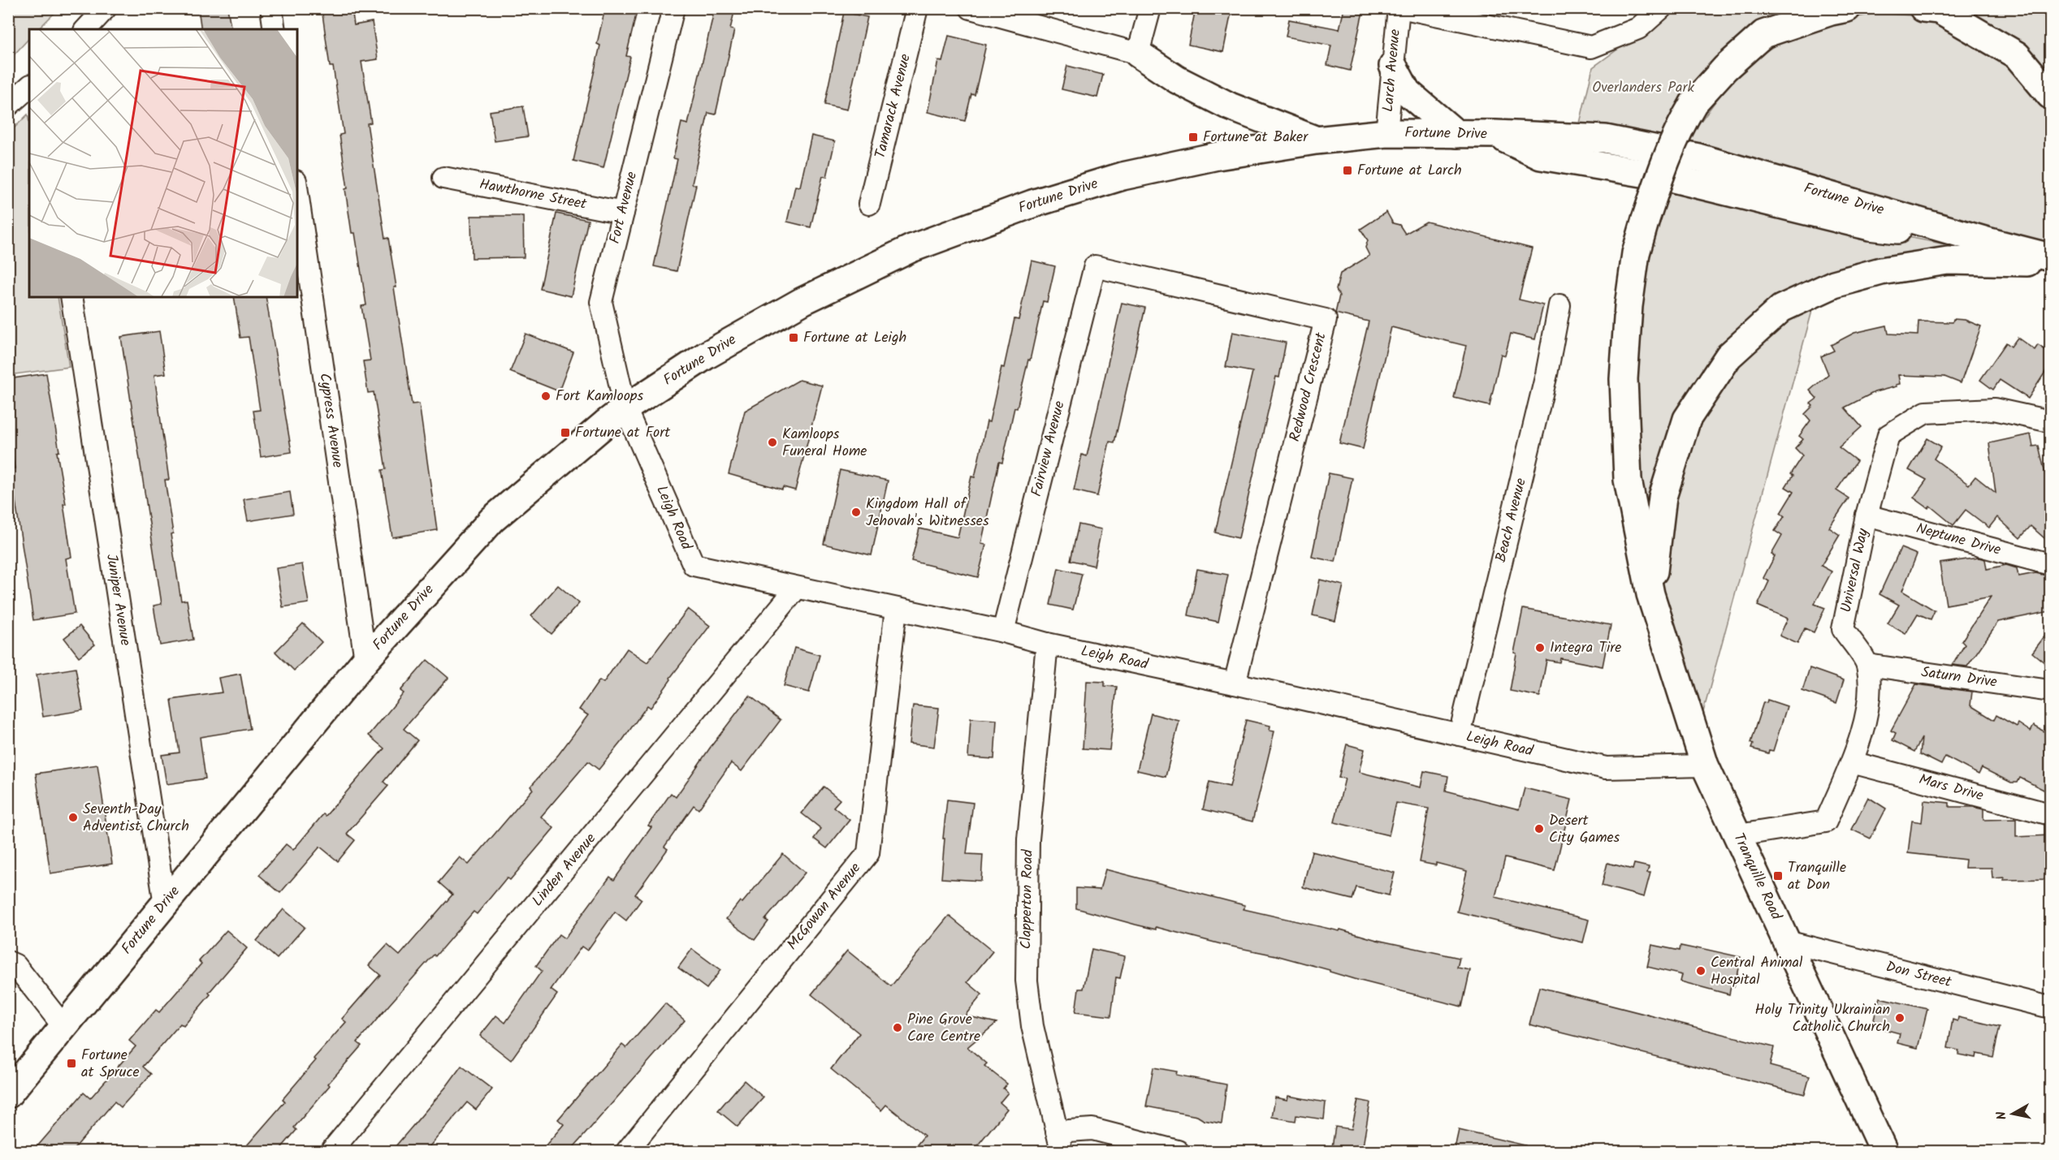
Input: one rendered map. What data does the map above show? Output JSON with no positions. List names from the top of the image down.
{
  "streets": {
    "main road": ["Fortune Drive", "Tranquille Road"],
    "street": [
      "Larch Avenue",
      "Tamarack Avenue",
      "Hawthorne Street",
      "Fort Avenue",
      "Redwood Crescent",
      "Cypress Avenue",
      "Fairview Avenue",
      "Leigh Road",
      "Beach Avenue",
      "Neptune Drive",
      "Universal Way",
      "Juniper Avenue",
      "Saturn Drive",
      "Mars Drive",
      "Linden Avenue",
      "Clapperton Road",
      "McGowan Avenue",
      "Don Street"
    ]
  },
  "crossings": [
    ["Larch Avenue", "Fortune Drive"],
    ["Fortune Drive", "Fort Avenue"],
    ["Fortune Drive", "Cypress Avenue"],
    ["Fortune Drive", "Leigh Road"],
    ["Fortune Drive", "Juniper Avenue"],
    ["Hawthorne Street", "Fort Avenue"],
    ["Fort Avenue", "Leigh Road"],
    ["Redwood Crescent", "Fairview Avenue"],
    ["Redwood Crescent", "Leigh Road"],
    ["Fairview Avenue", "Leigh Road"],
    ["Leigh Road", "Beach Avenue"],
    ["Leigh Road", "Linden Avenue"],
    ["Leigh Road", "Tranquille Road"],
    ["Leigh Road", "Clapperton Road"],
    ["Leigh Road", "McGowan Avenue"],
    ["Neptune Drive", "Universal Way"],
    ["Universal Way", "Saturn Drive"],
    ["Tranquille Road", "Don Street"]
  ],
  "parks": ["Overlanders Park"],
  "places": {
    "transit": [
      "Fortune at Baker",
      "Fortune at Larch",
      "Fortune at Leigh",
      "Fortune at Fort",
      "Tranquille at Don",
      "Fortune at Spruce"
    ],
    "other": [
      "Fort Kamloops",
      "Kamloops Funeral Home",
      "Kingdom Hall of Jehovah's Witnesses",
      "Integra Tire",
      "Seventh-Day Adventist Church",
      "Desert City Games",
      "Central Animal Hospital",
      "Holy Trinity Ukrainian Catholic Church",
      "Pine Grove Care Centre"
    ]
  },
  "north": "left"
}
